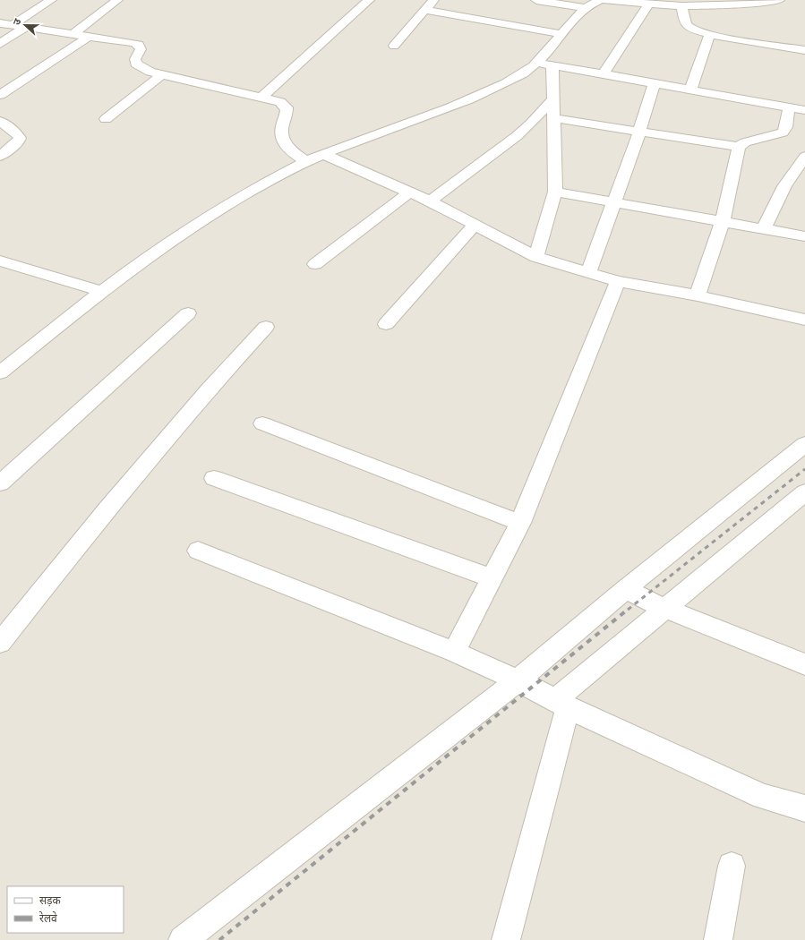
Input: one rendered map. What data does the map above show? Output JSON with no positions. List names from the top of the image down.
{
  "legend": ["सड़क", "रेलवे"],
  "north": "left"
}
